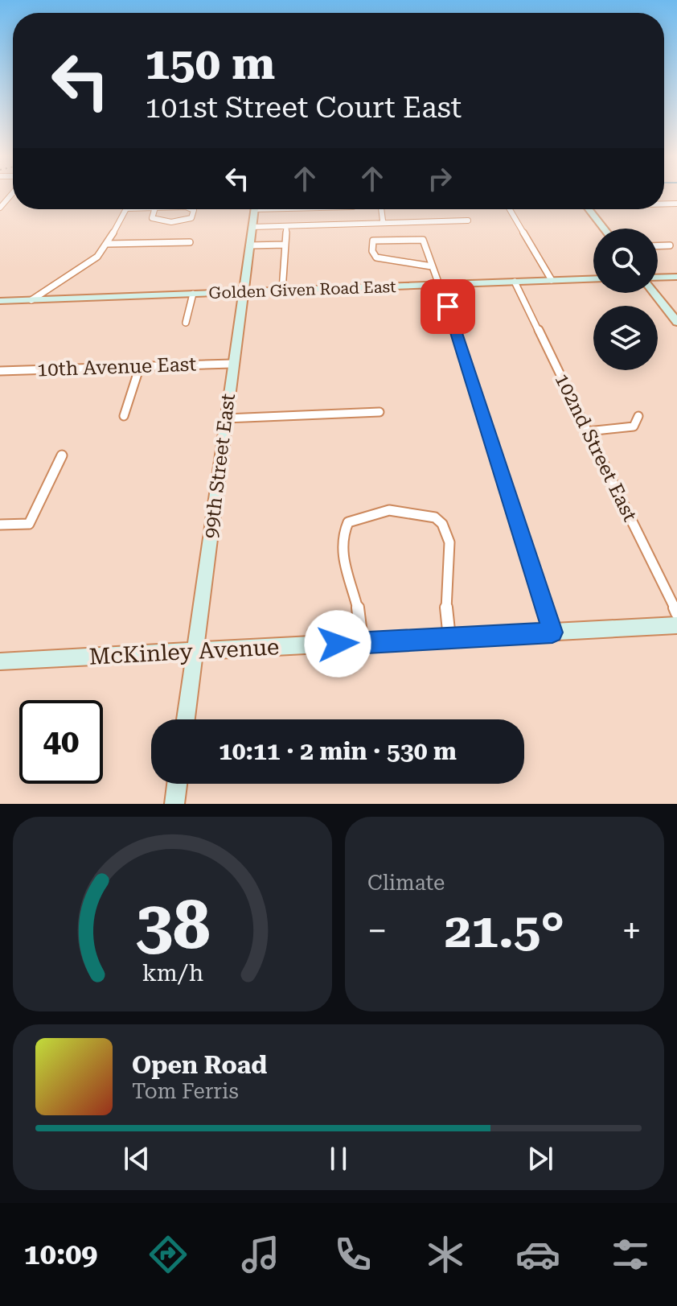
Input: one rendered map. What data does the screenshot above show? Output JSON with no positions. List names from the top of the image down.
{
  "streets": {
    "street": [
      "Golden Given Road East",
      "10th Avenue East",
      "102nd Street East",
      "99th Street East",
      "McKinley Avenue"
    ]
  },
  "crossings": [
    ["Golden Given Road East", "102nd Street East"],
    ["Golden Given Road East", "99th Street East"],
    ["10th Avenue East", "99th Street East"],
    ["99th Street East", "McKinley Avenue"]
  ],
  "page": {
    "turn": ["150 m", "101st Street Court East"],
    "limit": "40",
    "trip": "10:11 · 2 min · 530 m",
    "tile": "Climate",
    "heat": ["−", "21.5°", "+"],
    "song": ["Open Road", "Tom Ferris"],
    "tabs": "10:09",
    "gauge": ["38", "km/h"]
  }
}
